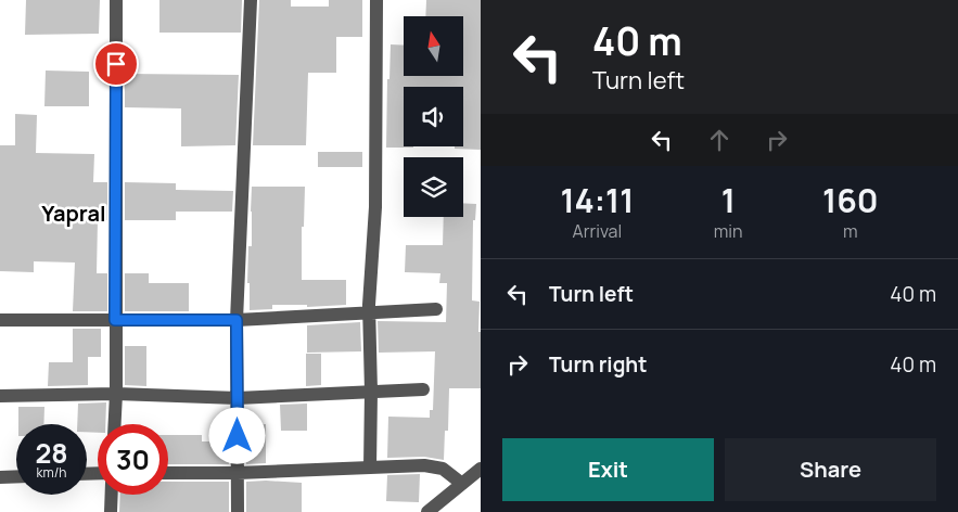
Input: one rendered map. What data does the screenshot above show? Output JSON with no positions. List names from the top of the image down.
{
  "districts": ["Yapral"],
  "north": "top",
  "page": {
    "turn": ["40 m", "Turn left"],
    "eta": [
      "14:11",
      "Arrival",
      "1",
      "min",
      "160",
      "m"
    ],
    "list": [
      {
        "name": "Turn left",
        "value": "40 m"
      },
      {
        "name": "Turn right",
        "value": "40 m"
      }
    ],
    "speed": "28 km/h",
    "limit": "30",
    "buttons": ["Exit", "Share"]
  }
}
